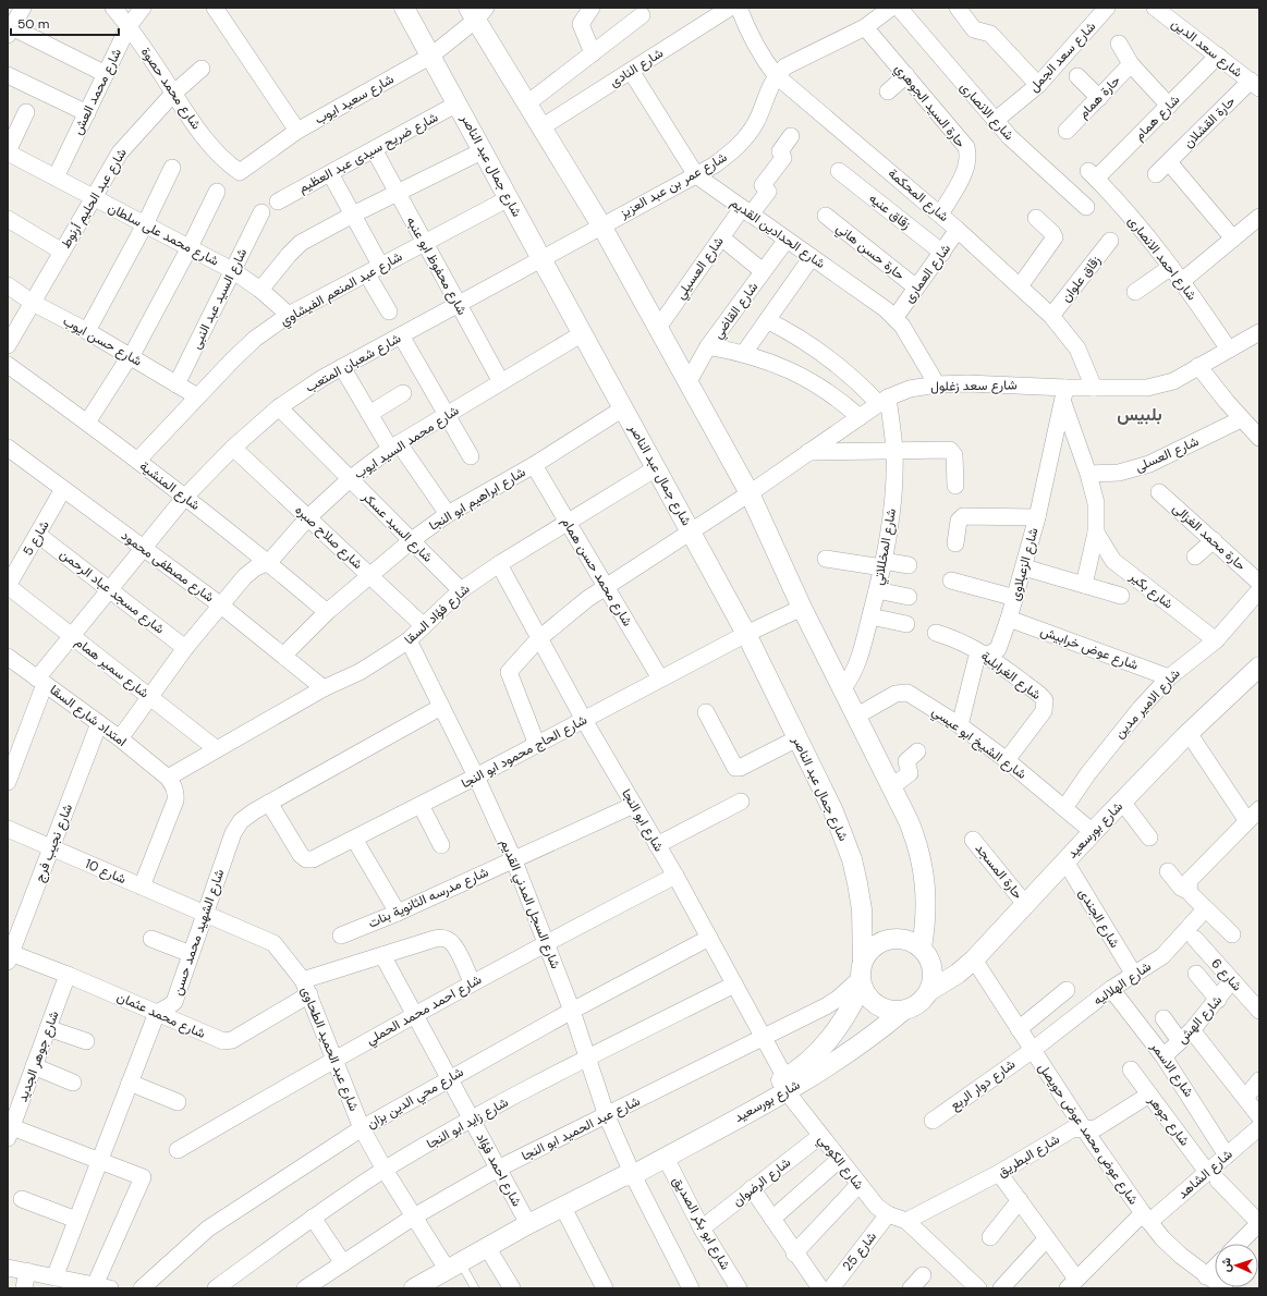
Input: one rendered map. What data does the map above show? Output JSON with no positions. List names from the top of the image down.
{
  "streets": {
    "street": [
      "شارع سعد الدين",
      "شارع سعد الجمل",
      "شارع النادى",
      "شارع محمد حصوة",
      "شارع محمد العش",
      "حارة همام",
      "شارع سعيد ايوب",
      "حارة السيد الجوهري",
      "شارع الانصارى",
      "شارع همام",
      "حارة القشلان",
      "شارع ضريح سيدى عبد العظيم",
      "شارع جمال عبد الناصر",
      "شارع عمر بن عبد العزيز",
      "شارع المحكمة",
      "شارع عبد الحليم أرنوط",
      "زقاق عنيه",
      "شارع الحدادين القديم",
      "شارع محمد على سلطان",
      "حارة حسن هاني",
      "شارع احمد الانصارى",
      "شارع محفوظ ابو عنبه",
      "شارع العسيلي",
      "شارع العمارى",
      "زقاق علوان",
      "شارع عبد المنعم الفيشاوي",
      "شارع السيد عبد النبى",
      "شارع القاضي",
      "شارع حسن ايوب",
      "شارع شعبان المتعب",
      "شارع سعد زغلول",
      "شارع محمد السيد ايوب",
      "شارع العسلى",
      "شارع المنشية",
      "شارع ابراهيم ابو النجا",
      "شارع السيد عسكر",
      "شارع صلاح صبره",
      "حارة محمد الغزالى",
      "شارع 5",
      "شارع المخللاتي",
      "شارع الزعبلاوى",
      "شارع مصطفى محمود",
      "شارع محمد حسن همام",
      "شارع بكير",
      "شارع مسجد عباد الرحمن",
      "شارع فؤاد السقا",
      "شارع عوض خرابيش",
      "شارع سمير همام",
      "شارع الغرابلية",
      "شارع الامير مدين",
      "امتداد شارع السقا",
      "شارع الشيخ ابو عيسي",
      "شارع الحاج محمود ابو النجا",
      "شارع ابو النجا",
      "شارع بورسعيد",
      "شارع نجيب فرج",
      "شارع 10",
      "حارة المسجد",
      "شارع مدرسه الثانوية بنات",
      "شارع السجل المدني القديم",
      "شارع الجندى",
      "شارع الشهيد محمد حسن",
      "شارع 6",
      "شارع الهلاليه",
      "شارع احمد محمد الحملي",
      "شارع محمد عثمان",
      "شارع الهش",
      "شارع عبد الحميد الطحاوى",
      "شارع جوهر الجديد",
      "شارع الاسمر",
      "شارع دوار الربع",
      "شارع محي الدين بزان",
      "شارع جوهر",
      "شارع زايد ابو النجا",
      "شارع عبد الحميد ابو النجا",
      "شارع عوض محمد عوض حويصل",
      "شارع البطريق",
      "شارع الكومي",
      "شارع احمد فؤاد",
      "شارع الشاهد",
      "شارع الرضوان",
      "شارع ابو بكر الصديق",
      "شارع 25"
    ]
  },
  "crossings": [
    ["شارع سعد الدين", "شارع همام"],
    ["شارع سعد الدين", "حارة القشلان"],
    ["شارع سعد الجمل", "شارع الانصارى"],
    ["شارع النادى", "شارع الحدادين القديم"],
    ["شارع محمد حصوة", "شارع محمد العش"],
    ["شارع محمد حصوة", "شارع سعيد ايوب"],
    ["شارع محمد حصوة", "شارع عبد الحليم أرنوط"],
    ["شارع محمد العش", "شارع محمد على سلطان"],
    ["شارع سعيد ايوب", "شارع جمال عبد الناصر"],
    ["حارة السيد الجوهري", "شارع عمر بن عبد العزيز"],
    ["حارة السيد الجوهري", "شارع المحكمة"],
    ["شارع همام", "شارع احمد الانصارى"],
    ["شارع ضريح سيدى عبد العظيم", "شارع جمال عبد الناصر"],
    ["شارع ضريح سيدى عبد العظيم", "شارع محفوظ ابو عنبه"],
    ["شارع جمال عبد الناصر", "شارع عبد المنعم الفيشاوي"],
    ["شارع جمال عبد الناصر", "شارع شعبان المتعب"],
    ["شارع جمال عبد الناصر", "شارع سعد زغلول"],
    ["شارع جمال عبد الناصر", "شارع محمد السيد ايوب"],
    ["شارع جمال عبد الناصر", "شارع ابراهيم ابو النجا"],
    ["شارع جمال عبد الناصر", "شارع فؤاد السقا"],
    ["شارع جمال عبد الناصر", "شارع الحاج محمود ابو النجا"],
    ["شارع جمال عبد الناصر", "شارع بورسعيد"],
    ["شارع جمال عبد الناصر", "شارع عبد الحميد ابو النجا"],
    ["شارع عمر بن عبد العزيز", "شارع المحكمة"],
    ["شارع عمر بن عبد العزيز", "شارع الحدادين القديم"],
    ["شارع عمر بن عبد العزيز", "شارع شعبان المتعب"],
    ["شارع المحكمة", "شارع العمارى"],
    ["شارع المحكمة", "زقاق علوان"],
    ["شارع المحكمة", "شارع سعد زغلول"],
    ["شارع عبد الحليم أرنوط", "شارع محمد على سلطان"],
    ["شارع عبد الحليم أرنوط", "شارع حسن ايوب"],
    ["زقاق عنيه", "شارع العمارى"],
    ["شارع الحدادين القديم", "شارع العسيلي"],
    ["شارع الحدادين القديم", "شارع العمارى"],
    ["شارع الحدادين القديم", "شارع القاضي"],
    ["شارع الحدادين القديم", "شارع سعد زغلول"],
    ["شارع محمد على سلطان", "شارع عبد المنعم الفيشاوي"],
    ["شارع محمد على سلطان", "شارع السيد عبد النبى"],
    ["حارة حسن هاني", "شارع العمارى"],
    ["شارع احمد الانصارى", "شارع سعد زغلول"],
    ["شارع محفوظ ابو عنبه", "شارع عبد المنعم الفيشاوي"],
    ["شارع محفوظ ابو عنبه", "شارع شعبان المتعب"],
    ["شارع محفوظ ابو عنبه", "شارع محمد السيد ايوب"],
    ["شارع عبد المنعم الفيشاوي", "شارع حسن ايوب"],
    ["شارع عبد المنعم الفيشاوي", "شارع المنشية"],
    ["شارع السيد عبد النبى", "شارع حسن ايوب"],
    ["شارع شعبان المتعب", "شارع المنشية"],
    ["شارع شعبان المتعب", "شارع السيد عسكر"],
    ["شارع شعبان المتعب", "شارع صلاح صبره"],
    ["شارع شعبان المتعب", "شارع مصطفى محمود"],
    ["شارع شعبان المتعب", "شارع مسجد عباد الرحمن"],
    ["شارع شعبان المتعب", "شارع سمير همام"],
    ["شارع شعبان المتعب", "امتداد شارع السقا"],
    ["شارع سعد زغلول", "شارع المخللاتي"],
    ["شارع سعد زغلول", "شارع الزعبلاوى"],
    ["شارع سعد زغلول", "شارع محمد حسن همام"],
    ["شارع سعد زغلول", "شارع الحاج محمود ابو النجا"],
    ["شارع سعد زغلول", "شارع ابو النجا"],
    ["شارع محمد السيد ايوب", "شارع المنشية"],
    ["شارع محمد السيد ايوب", "شارع السيد عسكر"],
    ["شارع محمد السيد ايوب", "شارع صلاح صبره"],
    ["شارع محمد السيد ايوب", "شارع مصطفى محمود"],
    ["شارع محمد السيد ايوب", "شارع مسجد عباد الرحمن"],
    ["شارع محمد السيد ايوب", "شارع سمير همام"],
    ["شارع محمد السيد ايوب", "امتداد شارع السقا"],
    ["شارع المنشية", "شارع ابراهيم ابو النجا"],
    ["شارع ابراهيم ابو النجا", "شارع السيد عسكر"],
    ["شارع ابراهيم ابو النجا", "شارع صلاح صبره"],
    ["شارع ابراهيم ابو النجا", "شارع مصطفى محمود"],
    ["شارع ابراهيم ابو النجا", "شارع محمد حسن همام"],
    ["شارع السيد عسكر", "شارع فؤاد السقا"],
    ["شارع صلاح صبره", "شارع فؤاد السقا"],
    ["شارع 5", "شارع مصطفى محمود"],
    ["شارع 5", "شارع مسجد عباد الرحمن"],
    ["شارع 5", "شارع سمير همام"],
    ["شارع الزعبلاوى", "شارع عوض خرابيش"],
    ["شارع الزعبلاوى", "شارع الغرابلية"],
    ["شارع الزعبلاوى", "شارع الشيخ ابو عيسي"],
    ["شارع مصطفى محمود", "شارع فؤاد السقا"],
    ["شارع محمد حسن همام", "شارع فؤاد السقا"],
    ["شارع محمد حسن همام", "شارع الحاج محمود ابو النجا"],
    ["شارع بكير", "شارع الامير مدين"],
    ["شارع فؤاد السقا", "شارع سمير همام"],
    ["شارع فؤاد السقا", "امتداد شارع السقا"],
    ["شارع فؤاد السقا", "شارع ابو النجا"],
    ["شارع فؤاد السقا", "شارع السجل المدني القديم"],
    ["شارع عوض خرابيش", "شارع الامير مدين"],
    ["شارع الغرابلية", "شارع الشيخ ابو عيسي"],
    ["شارع الامير مدين", "شارع الشيخ ابو عيسي"],
    ["امتداد شارع السقا", "شارع نجيب فرج"],
    ["شارع الشيخ ابو عيسي", "شارع بورسعيد"],
    ["شارع الحاج محمود ابو النجا", "شارع ابو النجا"],
    ["شارع الحاج محمود ابو النجا", "شارع السجل المدني القديم"],
    ["شارع الحاج محمود ابو النجا", "شارع الشهيد محمد حسن"],
    ["شارع ابو النجا", "شارع بورسعيد"],
    ["شارع ابو النجا", "شارع مدرسه الثانوية بنات"],
    ["شارع ابو النجا", "شارع احمد محمد الحملي"],
    ["شارع ابو النجا", "شارع محي الدين بزان"],
    ["شارع ابو النجا", "شارع زايد ابو النجا"],
    ["شارع ابو النجا", "شارع عبد الحميد ابو النجا"],
    ["شارع ابو النجا", "شارع الكومي"],
    ["شارع بورسعيد", "حارة المسجد"],
    ["شارع بورسعيد", "شارع السجل المدني القديم"],
    ["شارع بورسعيد", "شارع الجندى"],
    ["شارع بورسعيد", "شارع عبد الحميد الطحاوى"],
    ["شارع بورسعيد", "شارع عبد الحميد ابو النجا"],
    ["شارع بورسعيد", "شارع عوض محمد عوض حويصل"],
    ["شارع بورسعيد", "شارع الكومي"],
    ["شارع بورسعيد", "شارع احمد فؤاد"],
    ["شارع بورسعيد", "شارع ابو بكر الصديق"],
    ["شارع نجيب فرج", "شارع 10"],
    ["شارع نجيب فرج", "شارع محمد عثمان"],
    ["شارع 10", "شارع الشهيد محمد حسن"],
    ["شارع 10", "شارع عبد الحميد الطحاوى"],
    ["شارع مدرسه الثانوية بنات", "شارع السجل المدني القديم"],
    ["شارع السجل المدني القديم", "شارع الشهيد محمد حسن"],
    ["شارع السجل المدني القديم", "شارع احمد محمد الحملي"],
    ["شارع السجل المدني القديم", "شارع محي الدين بزان"],
    ["شارع السجل المدني القديم", "شارع زايد ابو النجا"],
    ["شارع السجل المدني القديم", "شارع عبد الحميد ابو النجا"],
    ["شارع الجندى", "شارع الهلاليه"],
    ["شارع الشهيد محمد حسن", "شارع محمد عثمان"],
    ["شارع الشهيد محمد حسن", "شارع عبد الحميد الطحاوى"],
    ["شارع 6", "شارع الهش"],
    ["شارع الهلاليه", "شارع الاسمر"],
    ["شارع الهلاليه", "شارع دوار الربع"],
    ["شارع الهلاليه", "شارع عوض محمد عوض حويصل"],
    ["شارع احمد محمد الحملي", "شارع عبد الحميد الطحاوى"],
    ["شارع احمد محمد الحملي", "شارع احمد فؤاد"],
    ["شارع محمد عثمان", "شارع عبد الحميد الطحاوى"],
    ["شارع محمد عثمان", "شارع جوهر الجديد"],
    ["شارع الهش", "شارع الاسمر"],
    ["شارع عبد الحميد الطحاوى", "شارع محي الدين بزان"],
    ["شارع عبد الحميد الطحاوى", "شارع زايد ابو النجا"],
    ["شارع عبد الحميد الطحاوى", "شارع عبد الحميد ابو النجا"],
    ["شارع الاسمر", "شارع الشاهد"],
    ["شارع دوار الربع", "شارع عوض محمد عوض حويصل"],
    ["شارع محي الدين بزان", "شارع احمد فؤاد"],
    ["شارع جوهر", "شارع البطريق"],
    ["شارع جوهر", "شارع الشاهد"],
    ["شارع زايد ابو النجا", "شارع احمد فؤاد"],
    ["شارع عبد الحميد ابو النجا", "شارع احمد فؤاد"],
    ["شارع عوض محمد عوض حويصل", "شارع البطريق"],
    ["شارع عوض محمد عوض حويصل", "شارع الشاهد"],
    ["شارع البطريق", "شارع الكومي"],
    ["شارع الكومي", "شارع الرضوان"],
    ["شارع الكومي", "شارع 25"],
    ["شارع الرضوان", "شارع ابو بكر الصديق"]
  ],
  "districts": ["بلبيس"],
  "scale_bar": "50 m",
  "north": "left"
}
